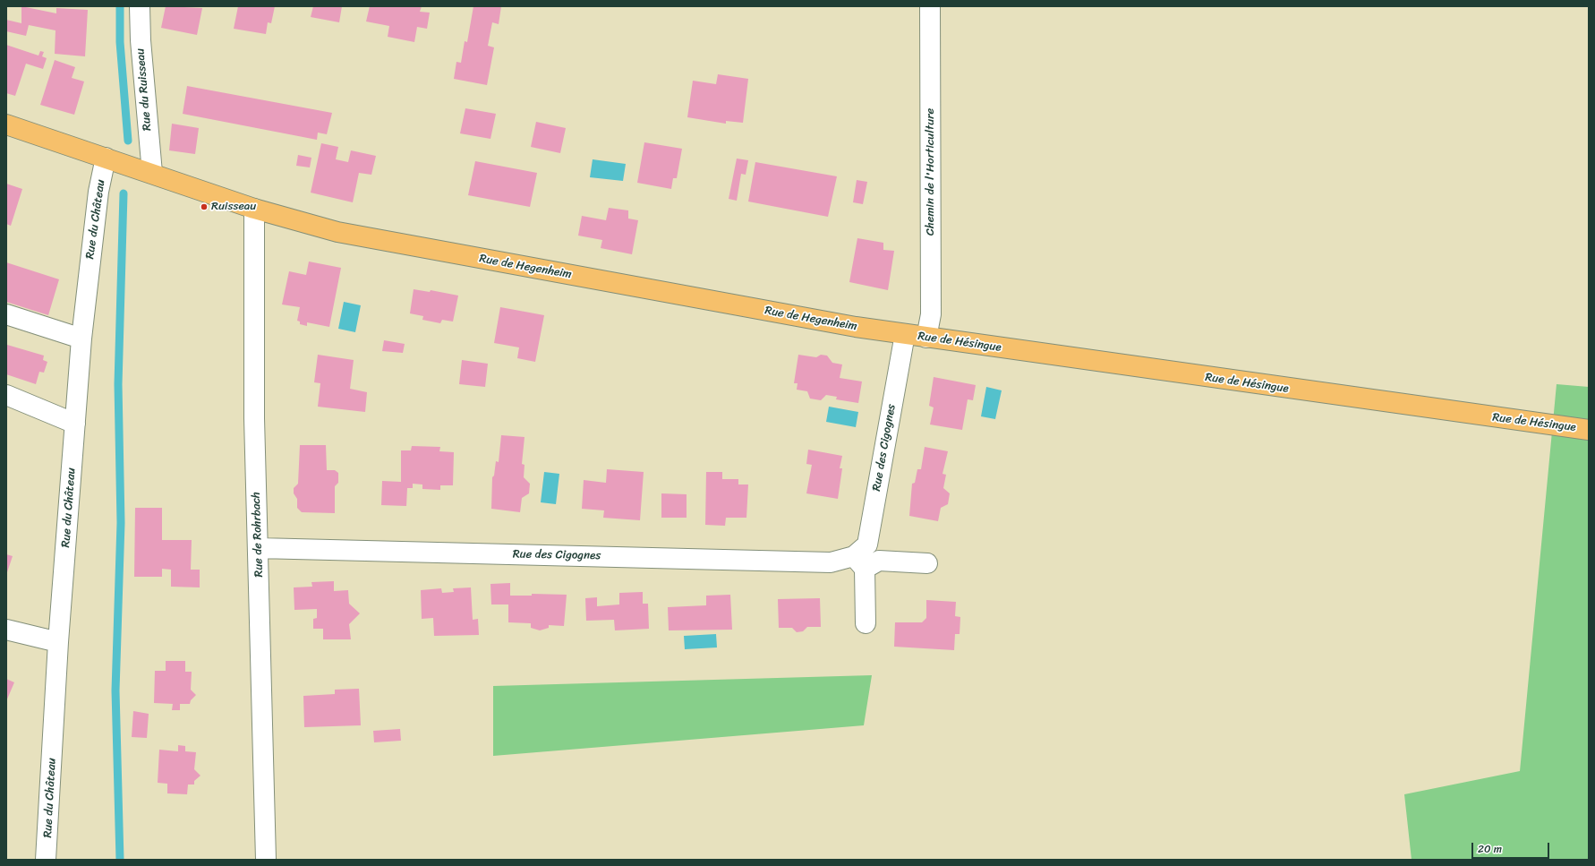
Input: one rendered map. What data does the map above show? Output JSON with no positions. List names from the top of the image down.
{
  "streets": {
    "main road": ["Rue de Hegenheim", "Rue de Hésingue"],
    "street": [
      "Rue du Ruisseau",
      "Chemin de l'Horticulture",
      "Rue du Château",
      "Rue des Cigognes",
      "Rue de Rohrbach"
    ]
  },
  "crossings": [
    ["Rue du Ruisseau", "Rue de Hegenheim"],
    ["Chemin de l'Horticulture", "Rue de Hésingue"],
    ["Rue de Hegenheim", "Rue de Hésingue"],
    ["Rue de Hegenheim", "Rue des Cigognes"],
    ["Rue de Hegenheim", "Rue de Rohrbach"],
    ["Rue de Hésingue", "Rue des Cigognes"],
    ["Rue des Cigognes", "Rue de Rohrbach"]
  ],
  "places": ["Ruisseau"],
  "scale_bar": "20 m"
}
